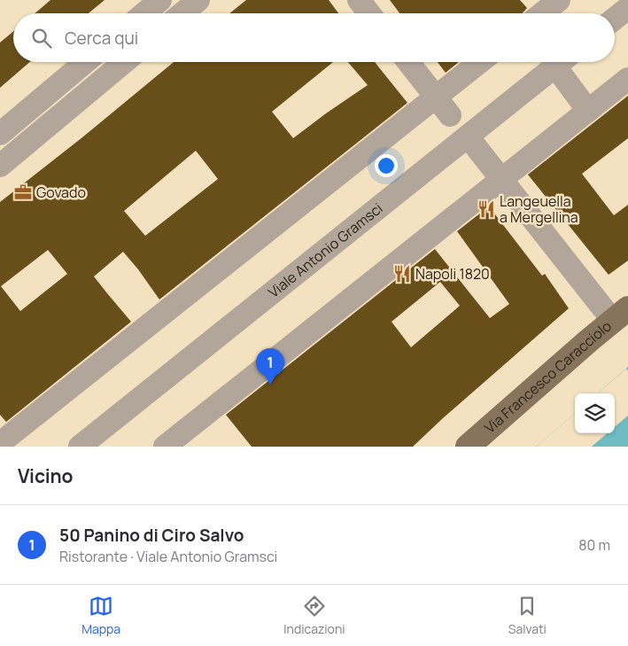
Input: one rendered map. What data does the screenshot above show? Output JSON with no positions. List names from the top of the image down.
{
  "streets": {
    "main road": ["Via Francesco Caracciolo"],
    "street": ["Viale Antonio Gramsci"]
  },
  "places": {
    "office": ["Govado"],
    "restaurant": ["Langeuella a Mergellina", "Napoli 1820"]
  },
  "page": {
    "search": "Cerca qui",
    "pins": "1",
    "heading": "Vicino",
    "list": [
      {
        "mark": "1",
        "name": "50 Panino di Ciro Salvo",
        "note": "Ristorante · Viale Antonio Gramsci",
        "value": "80 m"
      }
    ],
    "nav": ["Mappa", "Indicazioni", "Salvati"]
  }
}
